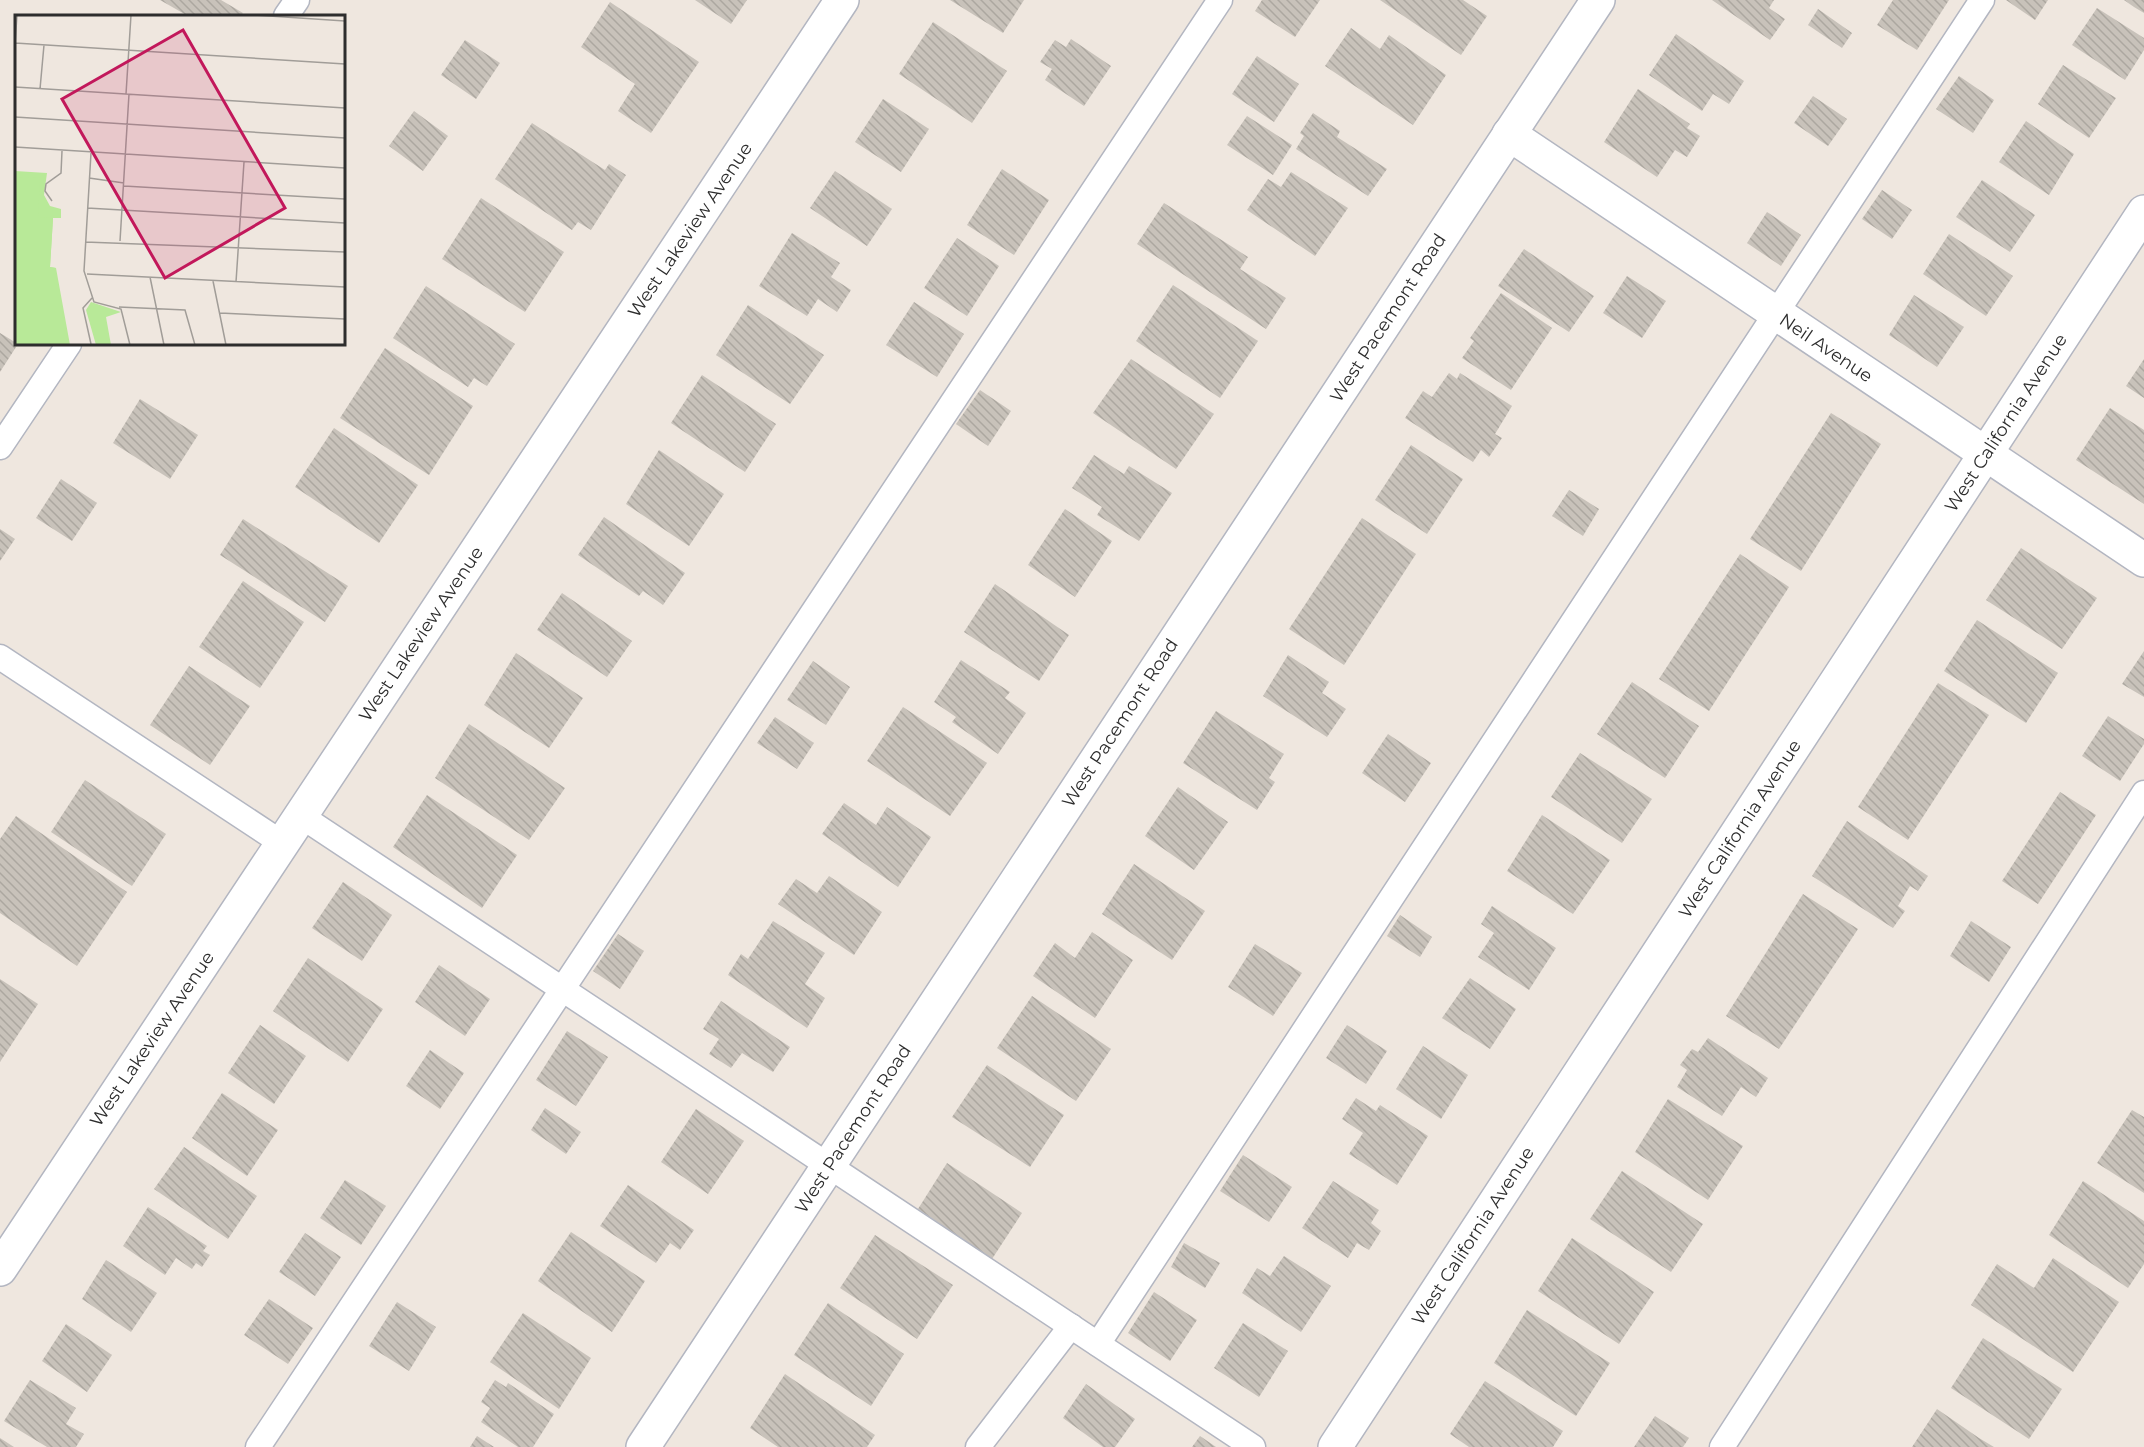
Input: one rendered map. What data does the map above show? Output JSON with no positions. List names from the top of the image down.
{
  "streets": {
    "street": [
      "West Lakeview Avenue",
      "West Pacemont Road",
      "Neil Avenue",
      "West California Avenue"
    ]
  },
  "crossings": [
    ["West Pacemont Road", "Neil Avenue"],
    ["Neil Avenue", "West California Avenue"]
  ]
}
